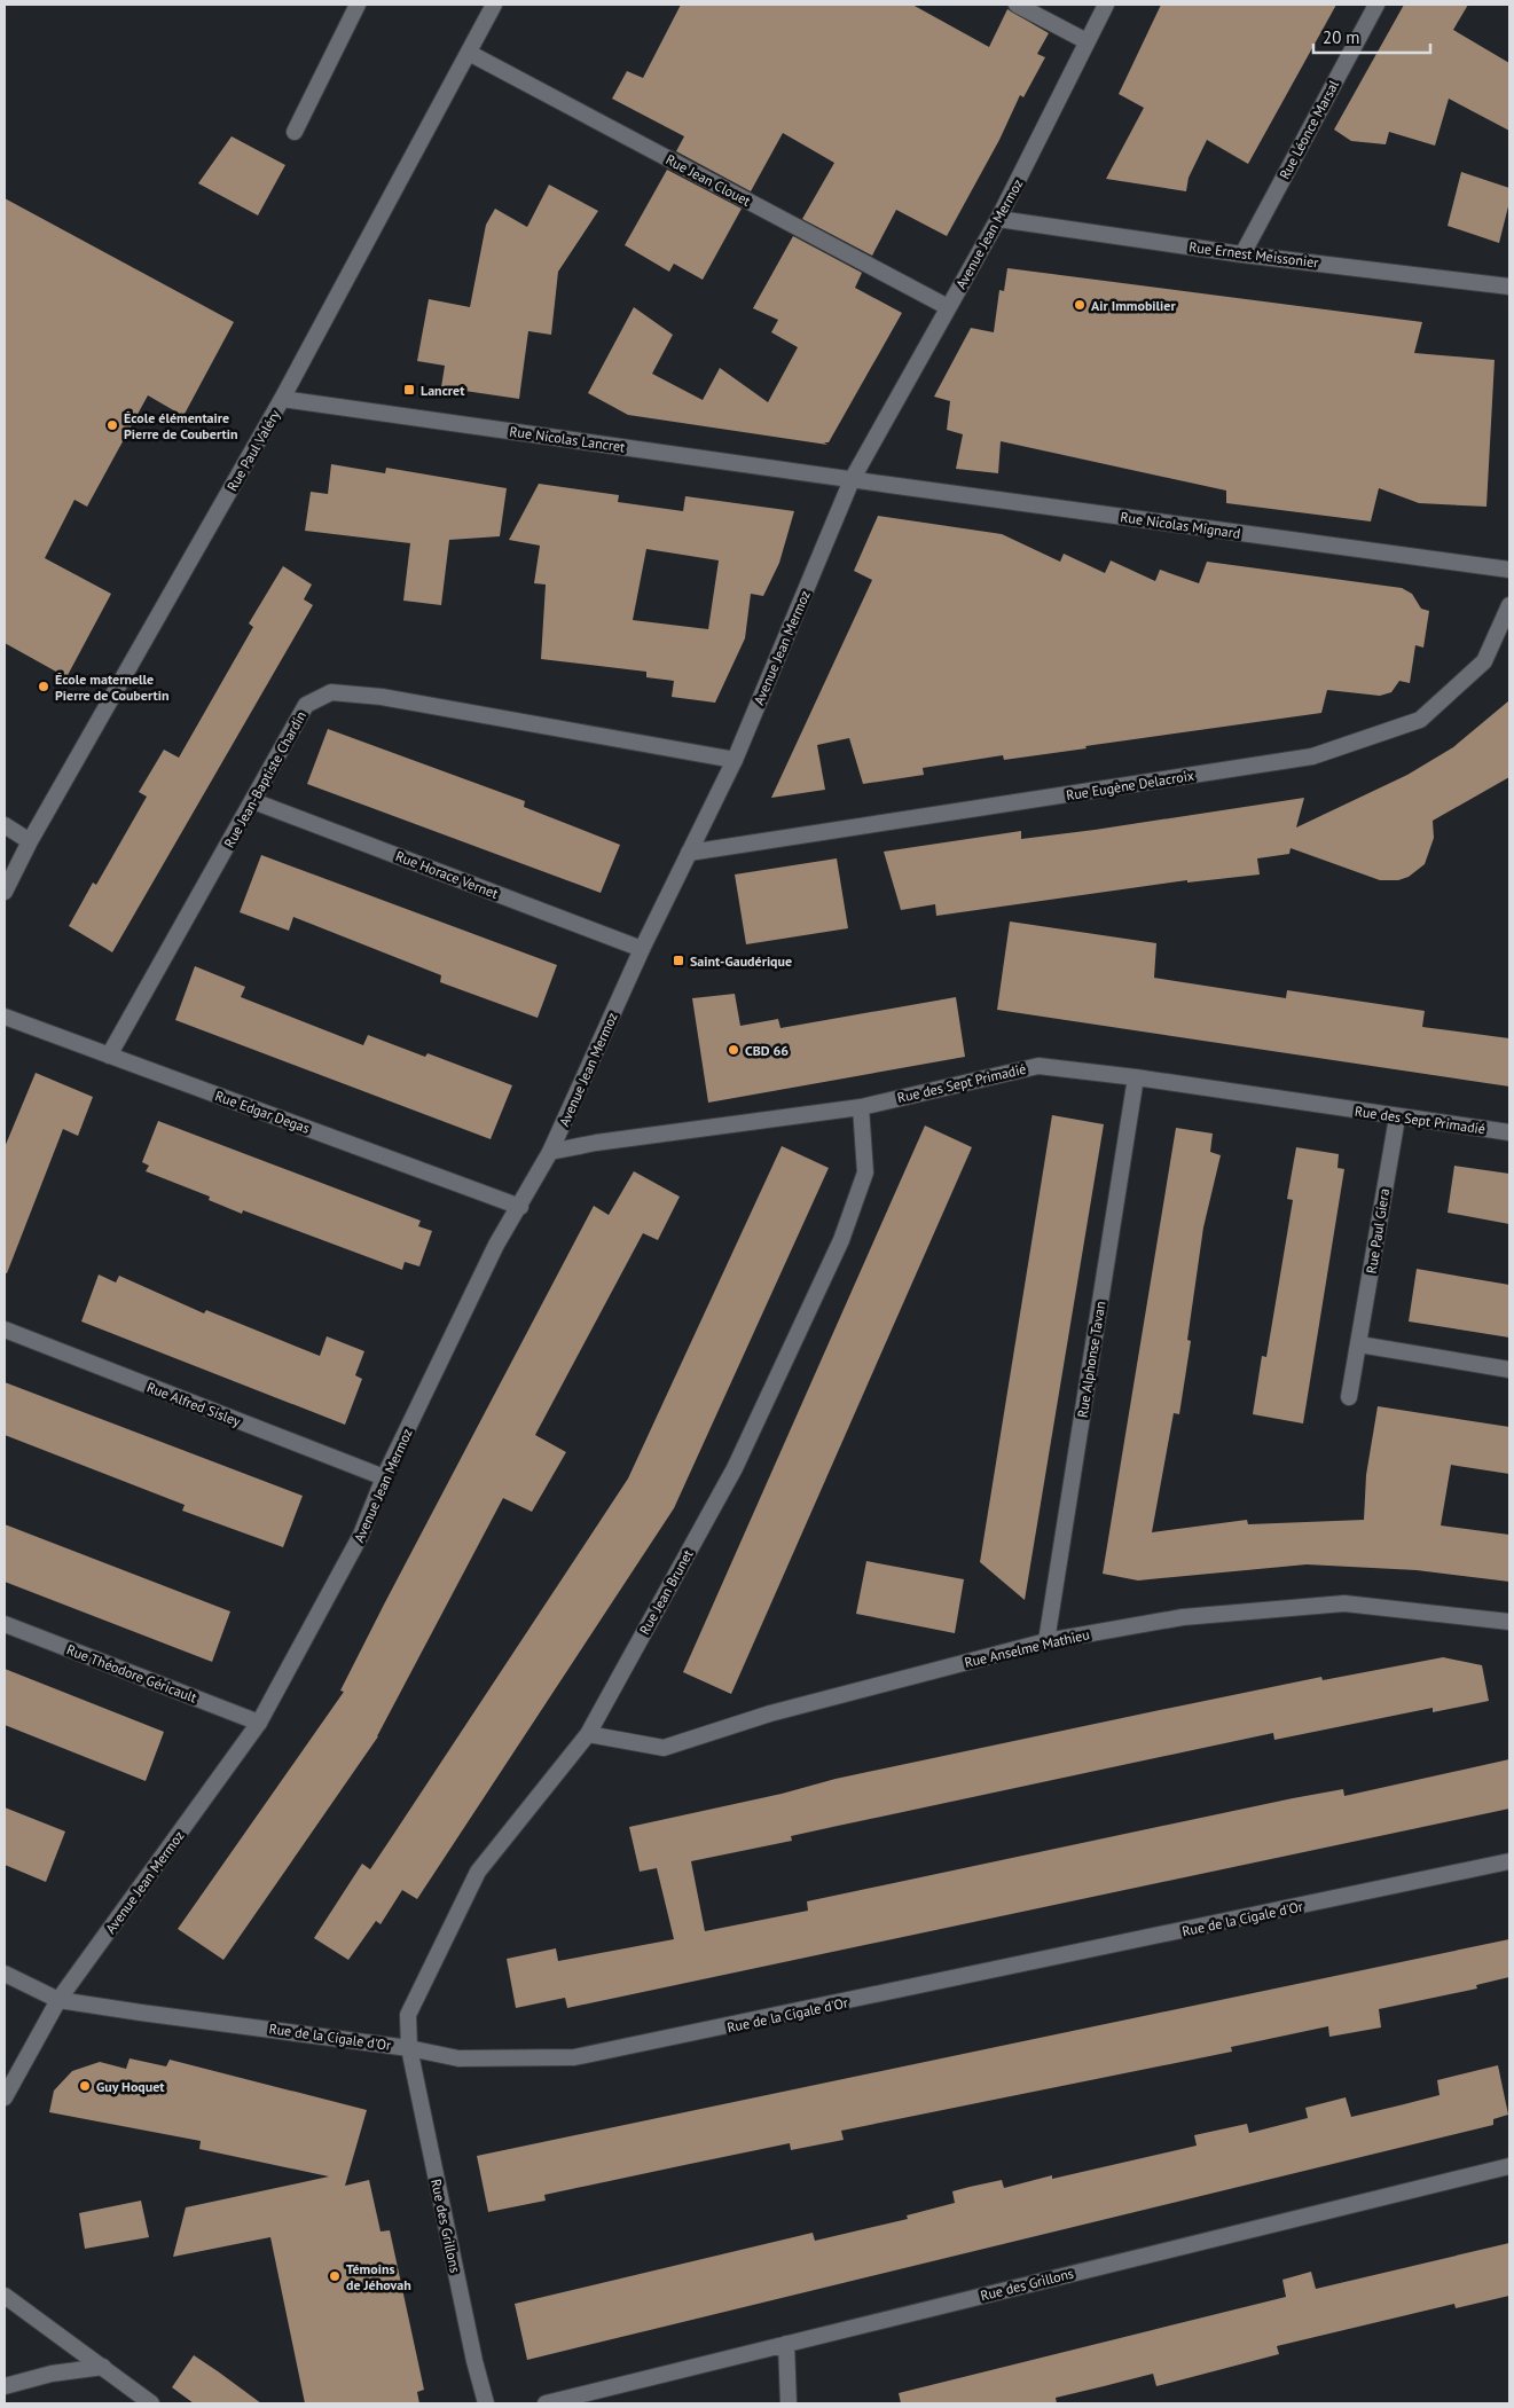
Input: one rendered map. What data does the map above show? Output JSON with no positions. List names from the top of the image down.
{
  "streets": {
    "street": [
      "Rue Léonce Marsal",
      "Rue Jean Clouet",
      "Avenue Jean Mermoz",
      "Rue Ernest Meissonier",
      "Rue Nicolas Lancret",
      "Rue Paul Valéry",
      "Rue Nicolas Mignard",
      "Rue Jean-Baptiste Chardin",
      "Rue Eugène Delacroix",
      "Rue Horace Vernet",
      "Rue des Sept Primadié",
      "Rue Edgar Degas",
      "Rue Paul Giera",
      "Rue Alphonse Tavan",
      "Rue Alfred Sisley",
      "Rue Jean Brunet",
      "Rue Anselme Mathieu",
      "Rue Théodore Géricault",
      "Rue de la Cigale d'Or",
      "Rue des Grillons"
    ]
  },
  "crossings": [
    ["Rue Léonce Marsal", "Rue Ernest Meissonier"],
    ["Rue Jean Clouet", "Avenue Jean Mermoz"],
    ["Rue Jean Clouet", "Rue Paul Valéry"],
    ["Avenue Jean Mermoz", "Rue Ernest Meissonier"],
    ["Avenue Jean Mermoz", "Rue Nicolas Lancret"],
    ["Avenue Jean Mermoz", "Rue Nicolas Mignard"],
    ["Avenue Jean Mermoz", "Rue Jean-Baptiste Chardin"],
    ["Avenue Jean Mermoz", "Rue Eugène Delacroix"],
    ["Avenue Jean Mermoz", "Rue Horace Vernet"],
    ["Avenue Jean Mermoz", "Rue des Sept Primadié"],
    ["Avenue Jean Mermoz", "Rue Edgar Degas"],
    ["Avenue Jean Mermoz", "Rue Alfred Sisley"],
    ["Avenue Jean Mermoz", "Rue Théodore Géricault"],
    ["Avenue Jean Mermoz", "Rue de la Cigale d'Or"],
    ["Rue Nicolas Lancret", "Rue Paul Valéry"],
    ["Rue Nicolas Lancret", "Rue Nicolas Mignard"],
    ["Rue Jean-Baptiste Chardin", "Rue Horace Vernet"],
    ["Rue Jean-Baptiste Chardin", "Rue Edgar Degas"],
    ["Rue des Sept Primadié", "Rue Paul Giera"],
    ["Rue des Sept Primadié", "Rue Alphonse Tavan"],
    ["Rue des Sept Primadié", "Rue Jean Brunet"],
    ["Rue Alphonse Tavan", "Rue Anselme Mathieu"],
    ["Rue Jean Brunet", "Rue Anselme Mathieu"],
    ["Rue Jean Brunet", "Rue de la Cigale d'Or"],
    ["Rue Jean Brunet", "Rue des Grillons"],
    ["Rue de la Cigale d'Or", "Rue des Grillons"]
  ],
  "places": {
    "other": [
      "Air Immobilier",
      "École élémentaire Pierre de Coubertin",
      "École maternelle Pierre de Coubertin",
      "CBD 66",
      "Guy Hoquet",
      "Témoins de Jéhovah"
    ],
    "transit": ["Lancret", "Saint-Gaudérique"]
  },
  "scale_bar": "20 m"
}
